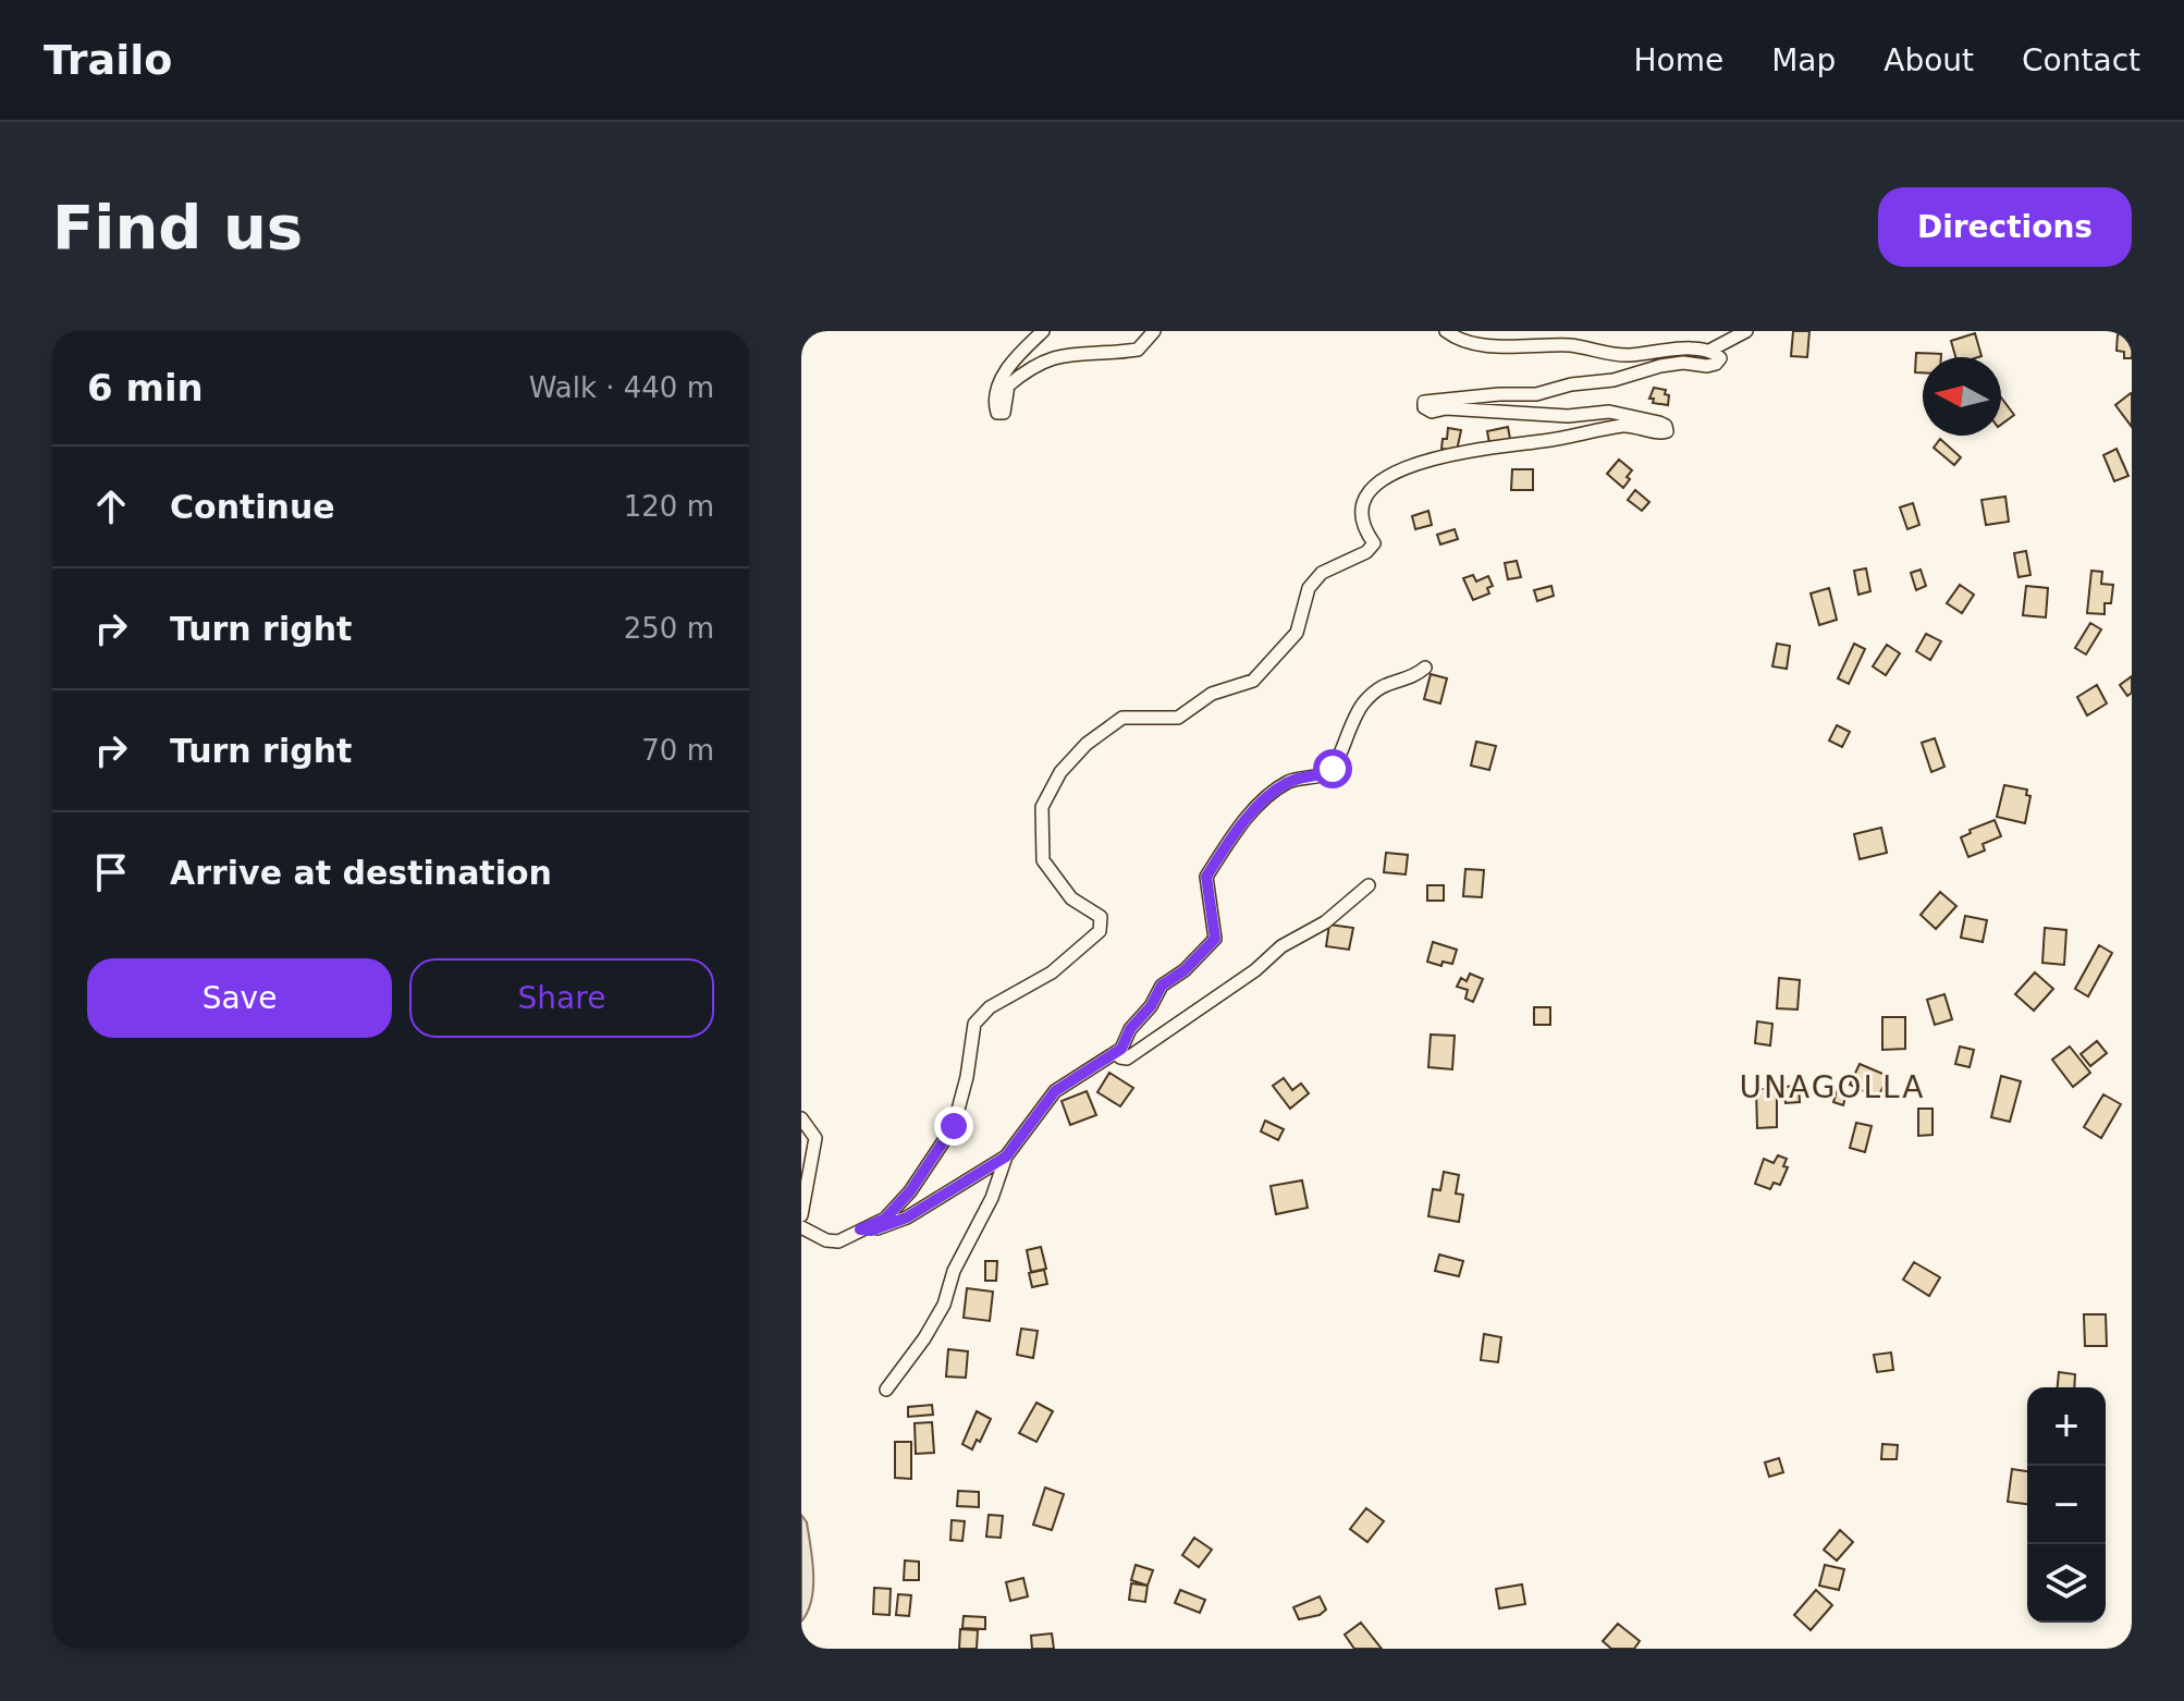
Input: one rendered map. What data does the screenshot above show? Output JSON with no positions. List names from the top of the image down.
{
  "districts": ["UNAGOLLA"],
  "north": "left",
  "page": {
    "header": "Trailo",
    "nav": [
      "Home",
      "Map",
      "About",
      "Contact"
    ],
    "buttons": [
      "Directions",
      ["Save", "Share"]
    ],
    "title": "Find us",
    "heading": ["6 min", "Walk · 440 m"],
    "list": [
      ["Continue", "120 m"],
      ["Turn right", "250 m"],
      ["Turn right", "70 m"],
      "Arrive at destination"
    ],
    "map_buttons": ["+", "−"]
  }
}
